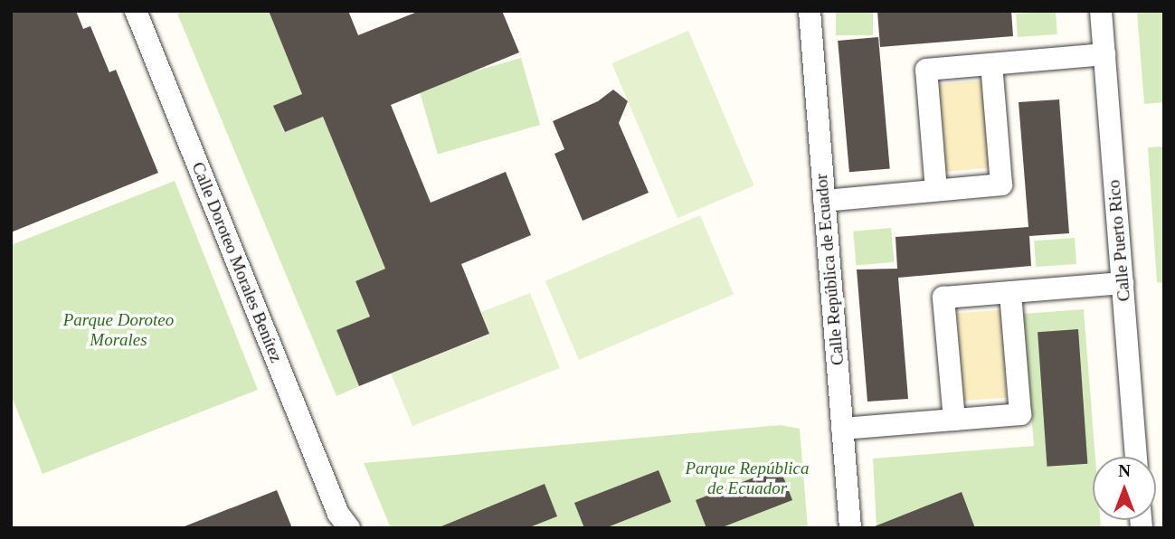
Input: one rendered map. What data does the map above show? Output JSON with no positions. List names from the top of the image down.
{
  "streets": {
    "street": ["Calle Puerto Rico", "Calle Doroteo Morales Benítez", "Calle República de Ecuador"]
  },
  "parks": ["Parque Doroteo Morales", "Parque República de Ecuador"],
  "north": "top"
}
